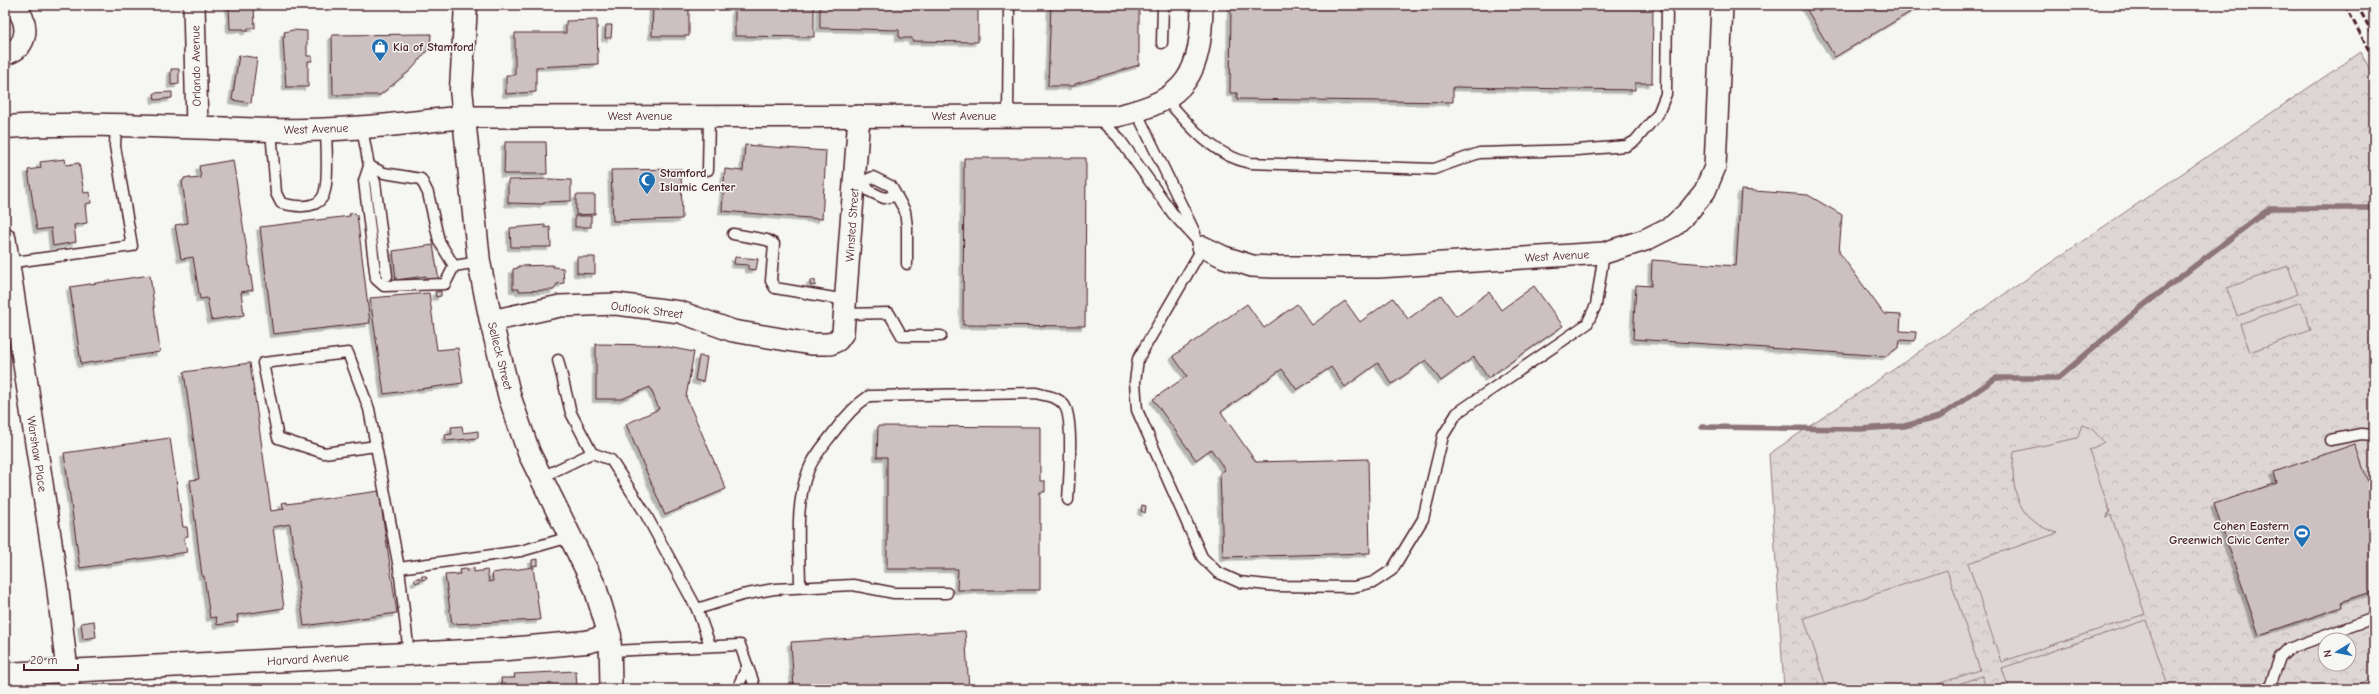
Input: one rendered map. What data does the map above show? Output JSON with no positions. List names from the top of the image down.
{
  "streets": {
    "street": [
      "Orlando Avenue",
      "West Avenue",
      "Winsted Street",
      "Outlook Street",
      "Selleck Street",
      "Warshaw Place",
      "Harvard Avenue"
    ]
  },
  "crossings": [
    ["Orlando Avenue", "West Avenue"],
    ["West Avenue", "Winsted Street"],
    ["West Avenue", "Selleck Street"],
    ["Winsted Street", "Outlook Street"],
    ["Outlook Street", "Selleck Street"],
    ["Selleck Street", "Harvard Avenue"],
    ["Warshaw Place", "Harvard Avenue"]
  ],
  "places": {
    "shop": ["Kia of Stamford"],
    "mosque": ["Stamford Islamic Center"],
    "sports": ["Cohen Eastern Greenwich Civic Center"]
  },
  "scale_bar": "20 m",
  "north": "left"
}
